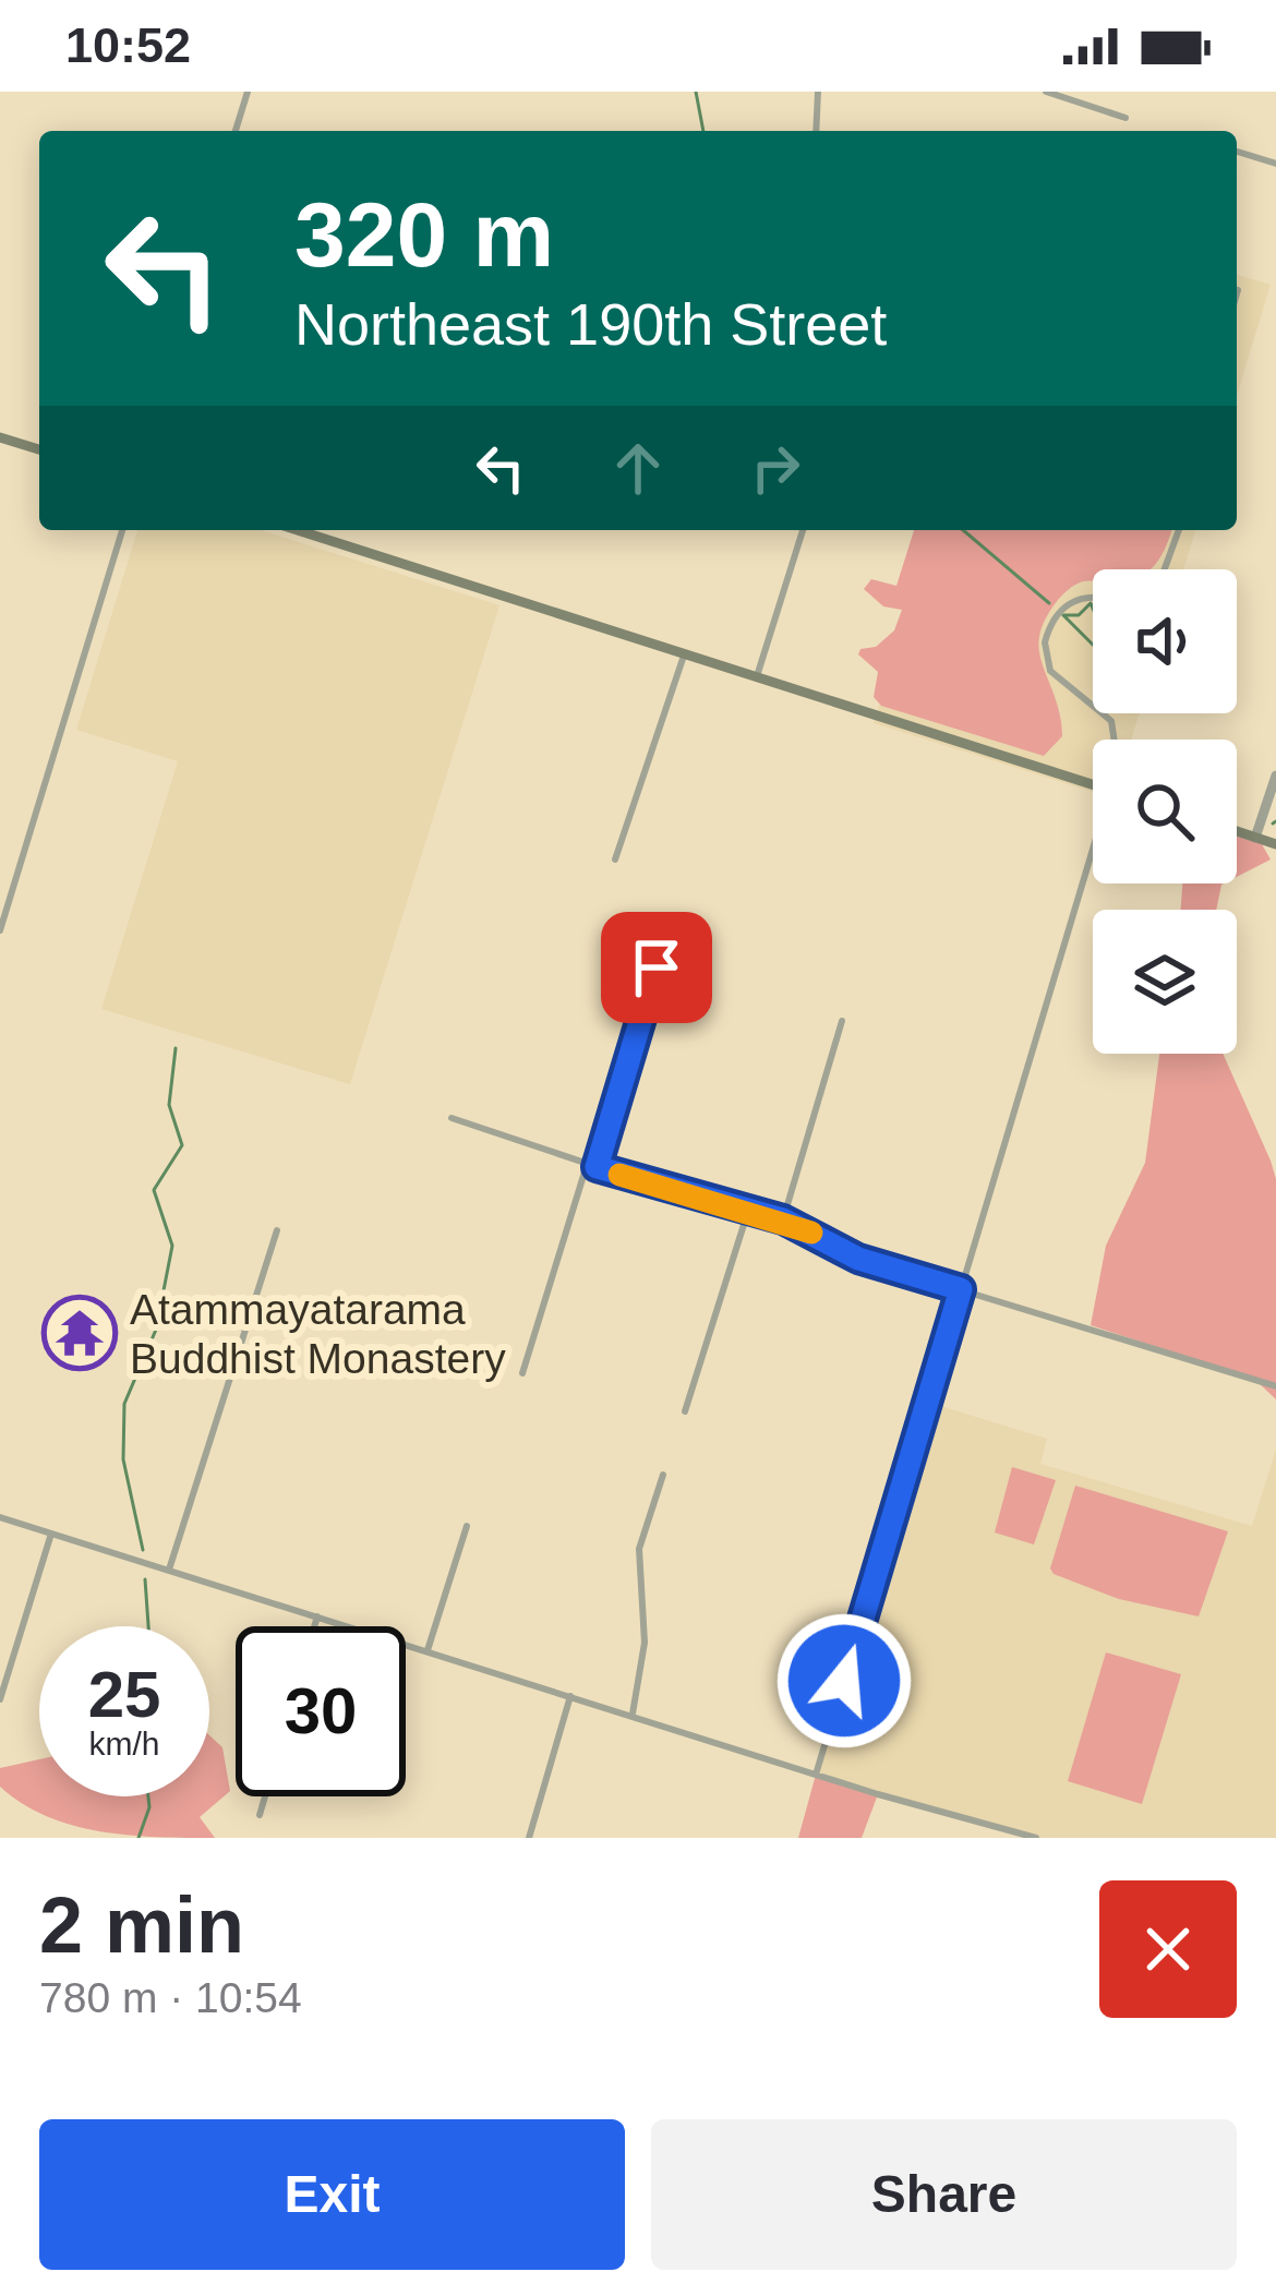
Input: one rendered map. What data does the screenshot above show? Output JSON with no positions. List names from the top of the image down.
{
  "places": {
    "temple": ["Atammayatarama Buddhist Monastery"]
  },
  "page": {
    "status": "10:52",
    "turn": ["320 m", "Northeast 190th Street"],
    "speed": "25 km/h",
    "limit": "30",
    "heading": ["2 min", "780 m · 10:54"],
    "buttons": ["Exit", "Share"]
  }
}
